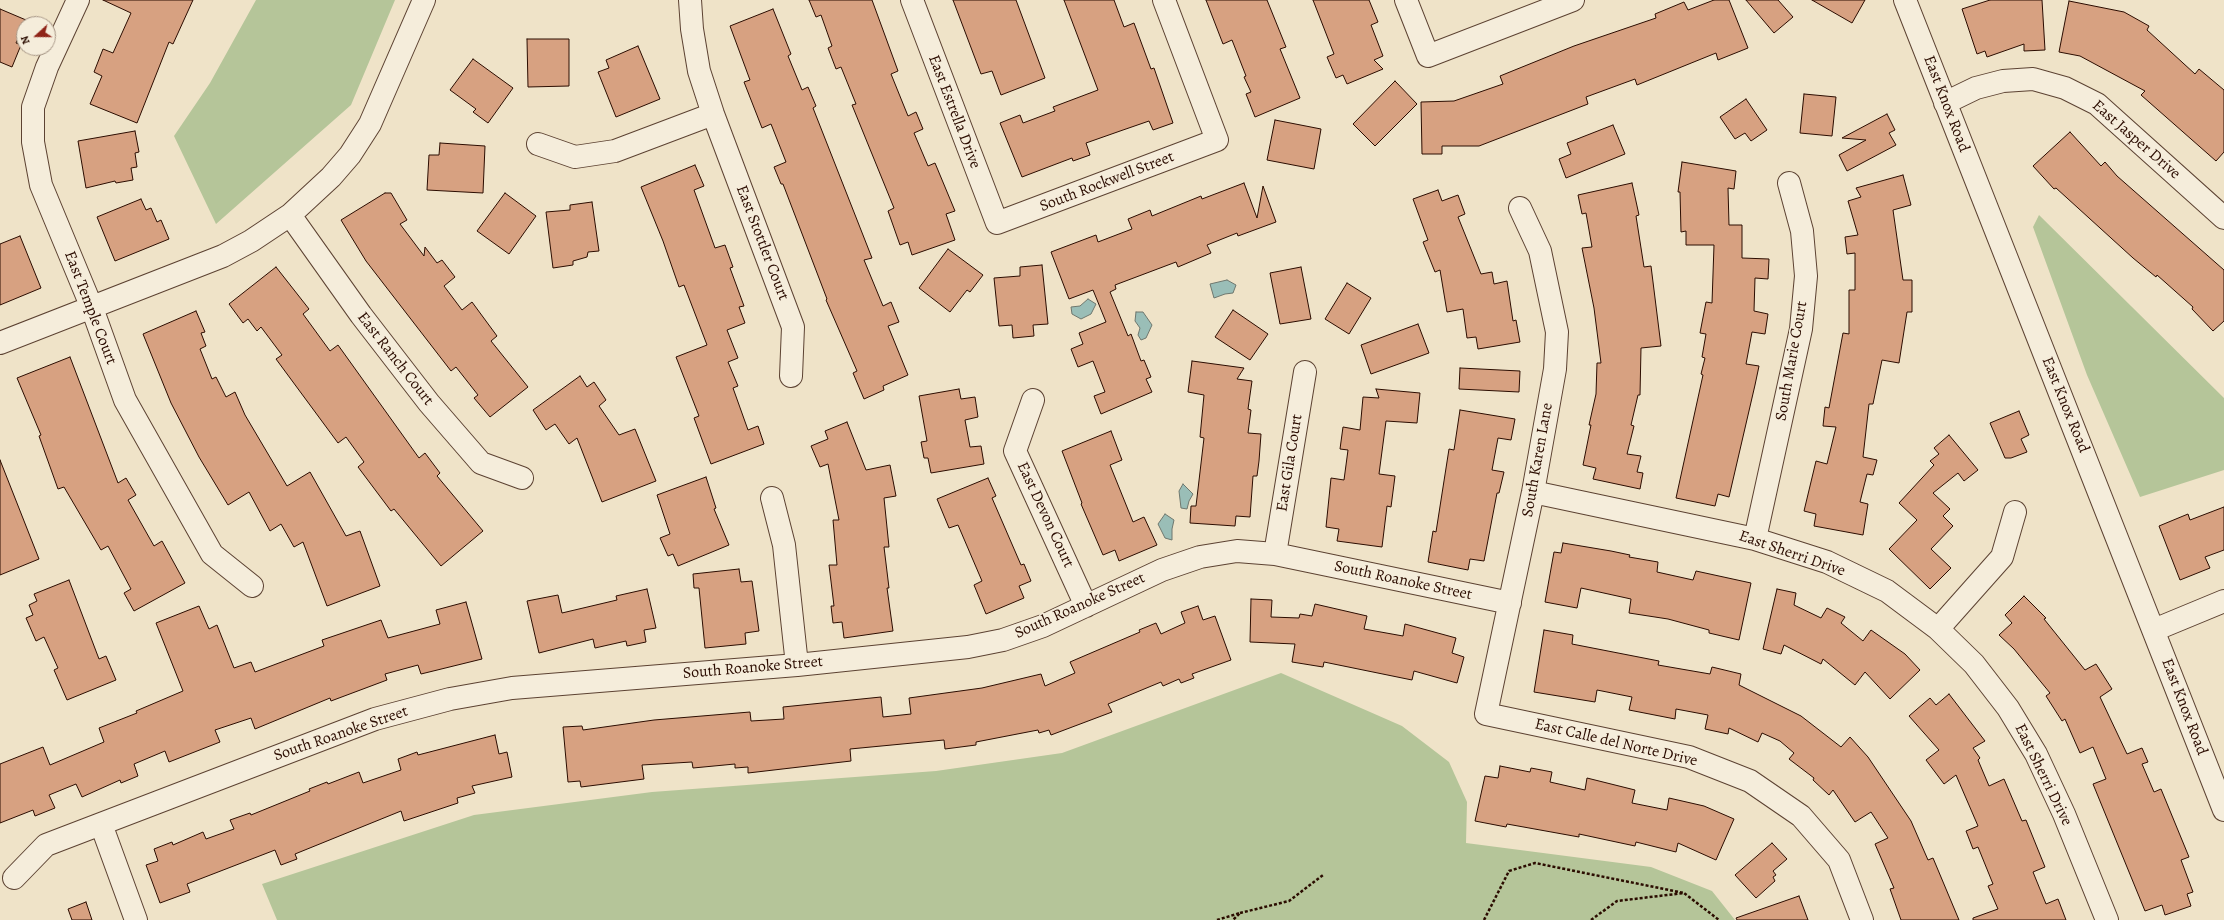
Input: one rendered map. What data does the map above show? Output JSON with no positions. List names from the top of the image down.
{
  "streets": {
    "street": [
      "East Knox Road",
      "East Estrella Drive",
      "East Jasper Drive",
      "South Rockwell Street",
      "East Stottler Court",
      "East Temple Court",
      "East Ranch Court",
      "South Marie Court",
      "South Karen Lane",
      "East Gila Court",
      "East Devon Court",
      "East Sherri Drive",
      "South Roanoke Street",
      "East Calle del Norte Drive"
    ]
  },
  "crossings": [
    ["East Knox Road", "East Jasper Drive"],
    ["East Estrella Drive", "South Rockwell Street"],
    ["South Marie Court", "East Sherri Drive"],
    ["South Karen Lane", "East Sherri Drive"],
    ["South Karen Lane", "South Roanoke Street"],
    ["South Karen Lane", "East Calle del Norte Drive"],
    ["East Gila Court", "South Roanoke Street"],
    ["East Devon Court", "South Roanoke Street"]
  ],
  "north": "left"
}
